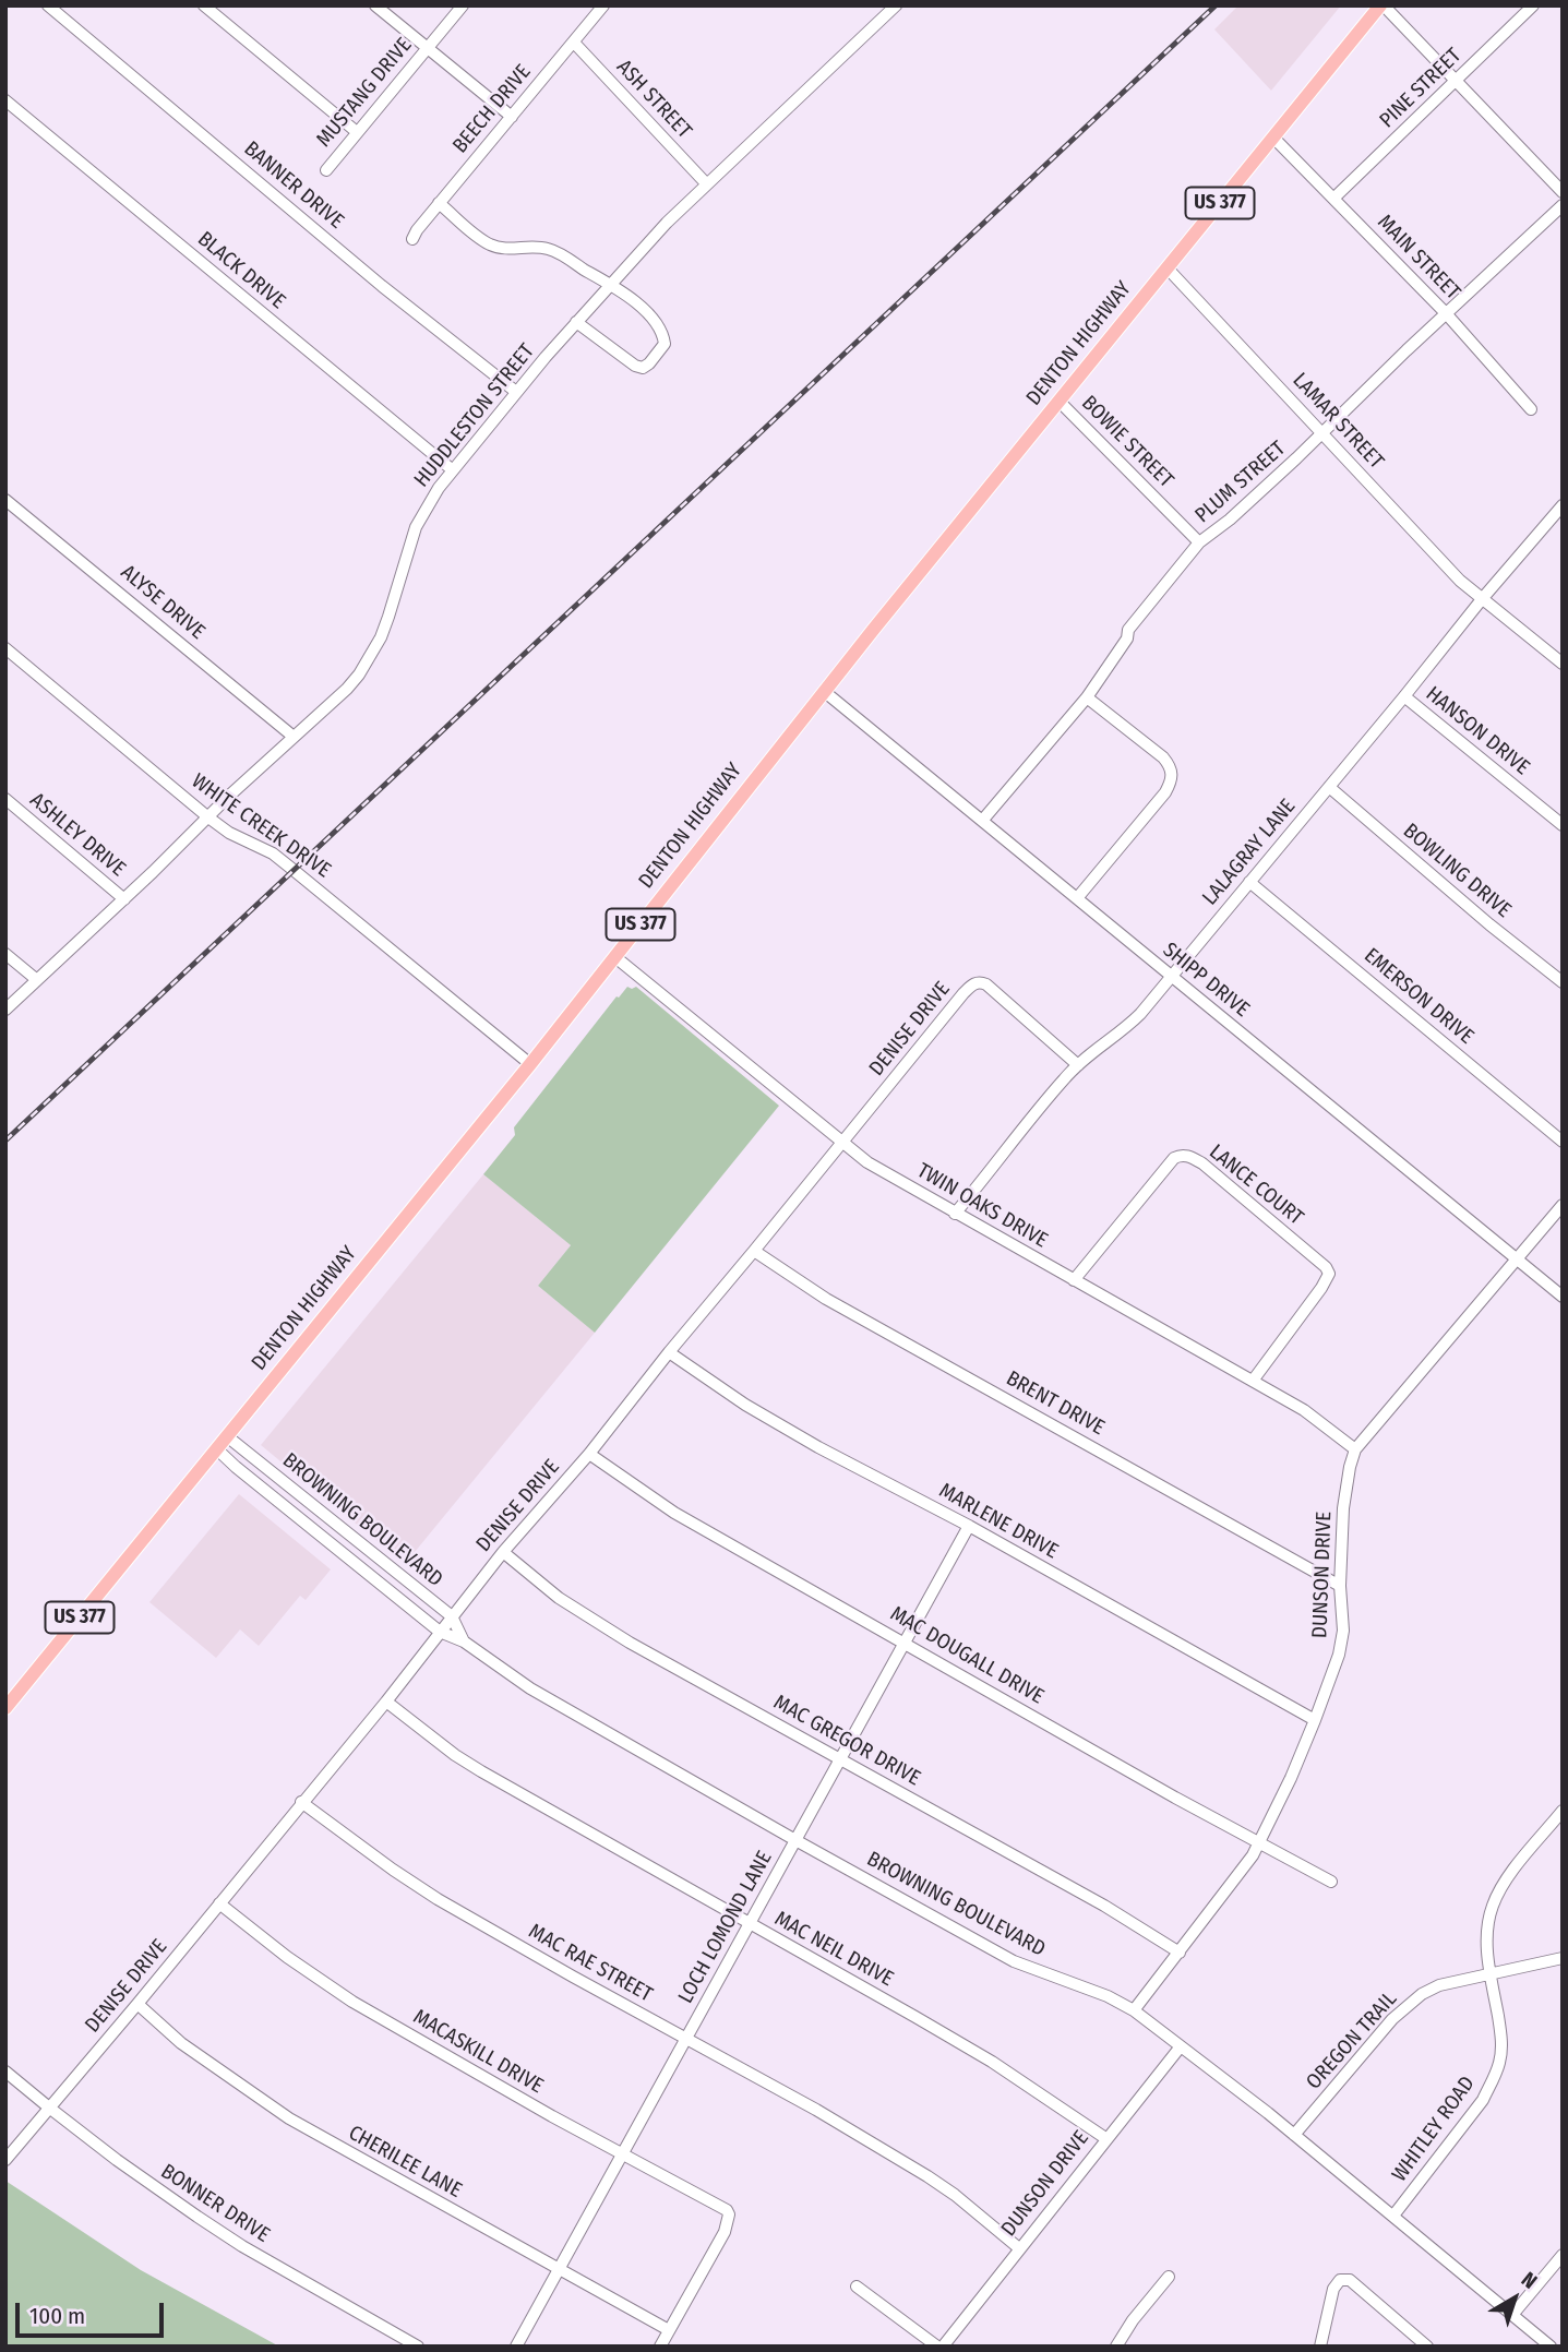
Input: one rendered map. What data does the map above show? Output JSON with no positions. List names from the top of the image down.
{
  "streets": {
    "main road": ["US 377", "DENTON HIGHWAY"],
    "street": [
      "PINE STREET",
      "MUSTANG DRIVE",
      "ASH STREET",
      "BEECH DRIVE",
      "BANNER DRIVE",
      "MAIN STREET",
      "BLACK DRIVE",
      "HUDDLESTON STREET",
      "LAMAR STREET",
      "BOWIE STREET",
      "PLUM STREET",
      "ALYSE DRIVE",
      "HANSON DRIVE",
      "WHITE CREEK DRIVE",
      "ASHLEY DRIVE",
      "LALAGRAY LANE",
      "BOWLING DRIVE",
      "SHIPP DRIVE",
      "EMERSON DRIVE",
      "DENISE DRIVE",
      "LANCE COURT",
      "TWIN OAKS DRIVE",
      "BRENT DRIVE",
      "BROWNING BOULEVARD",
      "MARLENE DRIVE",
      "DUNSON DRIVE",
      "MAC DOUGALL DRIVE",
      "MAC GREGOR DRIVE",
      "LOCH LOMOND LANE",
      "MAC NEIL DRIVE",
      "MAC RAE STREET",
      "OREGON TRAIL",
      "MACASKILL DRIVE",
      "WHITLEY ROAD",
      "CHERILEE LANE",
      "BONNER DRIVE"
    ]
  },
  "crossings": [
    ["PINE STREET", "MAIN STREET"],
    ["ASH STREET", "BEECH DRIVE"],
    ["ASH STREET", "HUDDLESTON STREET"],
    ["BANNER DRIVE", "HUDDLESTON STREET"],
    ["MAIN STREET", "DENTON HIGHWAY"],
    ["MAIN STREET", "PLUM STREET"],
    ["BLACK DRIVE", "HUDDLESTON STREET"],
    ["DENTON HIGHWAY", "LAMAR STREET"],
    ["DENTON HIGHWAY", "BOWIE STREET"],
    ["DENTON HIGHWAY", "WHITE CREEK DRIVE"],
    ["DENTON HIGHWAY", "SHIPP DRIVE"],
    ["DENTON HIGHWAY", "TWIN OAKS DRIVE"],
    ["DENTON HIGHWAY", "BROWNING BOULEVARD"],
    ["HUDDLESTON STREET", "ALYSE DRIVE"],
    ["HUDDLESTON STREET", "WHITE CREEK DRIVE"],
    ["HUDDLESTON STREET", "ASHLEY DRIVE"],
    ["LAMAR STREET", "PLUM STREET"],
    ["LAMAR STREET", "LALAGRAY LANE"],
    ["BOWIE STREET", "PLUM STREET"],
    ["PLUM STREET", "SHIPP DRIVE"],
    ["HANSON DRIVE", "LALAGRAY LANE"],
    ["LALAGRAY LANE", "BOWLING DRIVE"],
    ["LALAGRAY LANE", "SHIPP DRIVE"],
    ["LALAGRAY LANE", "EMERSON DRIVE"],
    ["LALAGRAY LANE", "DENISE DRIVE"],
    ["LALAGRAY LANE", "TWIN OAKS DRIVE"],
    ["SHIPP DRIVE", "DUNSON DRIVE"],
    ["DENISE DRIVE", "TWIN OAKS DRIVE"],
    ["DENISE DRIVE", "BRENT DRIVE"],
    ["DENISE DRIVE", "BROWNING BOULEVARD"],
    ["DENISE DRIVE", "MARLENE DRIVE"],
    ["DENISE DRIVE", "MAC DOUGALL DRIVE"],
    ["DENISE DRIVE", "MAC GREGOR DRIVE"],
    ["DENISE DRIVE", "MAC NEIL DRIVE"],
    ["DENISE DRIVE", "MAC RAE STREET"],
    ["DENISE DRIVE", "MACASKILL DRIVE"],
    ["DENISE DRIVE", "CHERILEE LANE"],
    ["DENISE DRIVE", "BONNER DRIVE"],
    ["LANCE COURT", "TWIN OAKS DRIVE"],
    ["TWIN OAKS DRIVE", "DUNSON DRIVE"],
    ["BRENT DRIVE", "DUNSON DRIVE"],
    ["BROWNING BOULEVARD", "DUNSON DRIVE"],
    ["BROWNING BOULEVARD", "LOCH LOMOND LANE"],
    ["BROWNING BOULEVARD", "OREGON TRAIL"],
    ["BROWNING BOULEVARD", "WHITLEY ROAD"],
    ["MARLENE DRIVE", "DUNSON DRIVE"],
    ["MARLENE DRIVE", "LOCH LOMOND LANE"],
    ["DUNSON DRIVE", "MAC DOUGALL DRIVE"],
    ["DUNSON DRIVE", "MAC GREGOR DRIVE"],
    ["DUNSON DRIVE", "MAC NEIL DRIVE"],
    ["DUNSON DRIVE", "MAC RAE STREET"],
    ["MAC DOUGALL DRIVE", "LOCH LOMOND LANE"],
    ["MAC GREGOR DRIVE", "LOCH LOMOND LANE"],
    ["LOCH LOMOND LANE", "MAC NEIL DRIVE"],
    ["LOCH LOMOND LANE", "MAC RAE STREET"],
    ["LOCH LOMOND LANE", "MACASKILL DRIVE"],
    ["LOCH LOMOND LANE", "CHERILEE LANE"],
    ["OREGON TRAIL", "WHITLEY ROAD"],
    ["MACASKILL DRIVE", "CHERILEE LANE"]
  ],
  "scale_bar": "100 m",
  "north": "top right"
}
